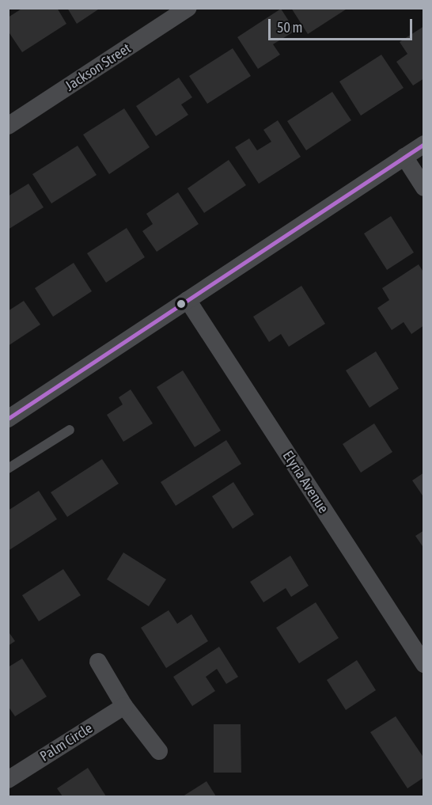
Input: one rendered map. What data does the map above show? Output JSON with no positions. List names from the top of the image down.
{
  "streets": {
    "street": ["Jackson Street", "Elyria Avenue", "Palm Circle"]
  },
  "scale_bar": "50 m"
}
